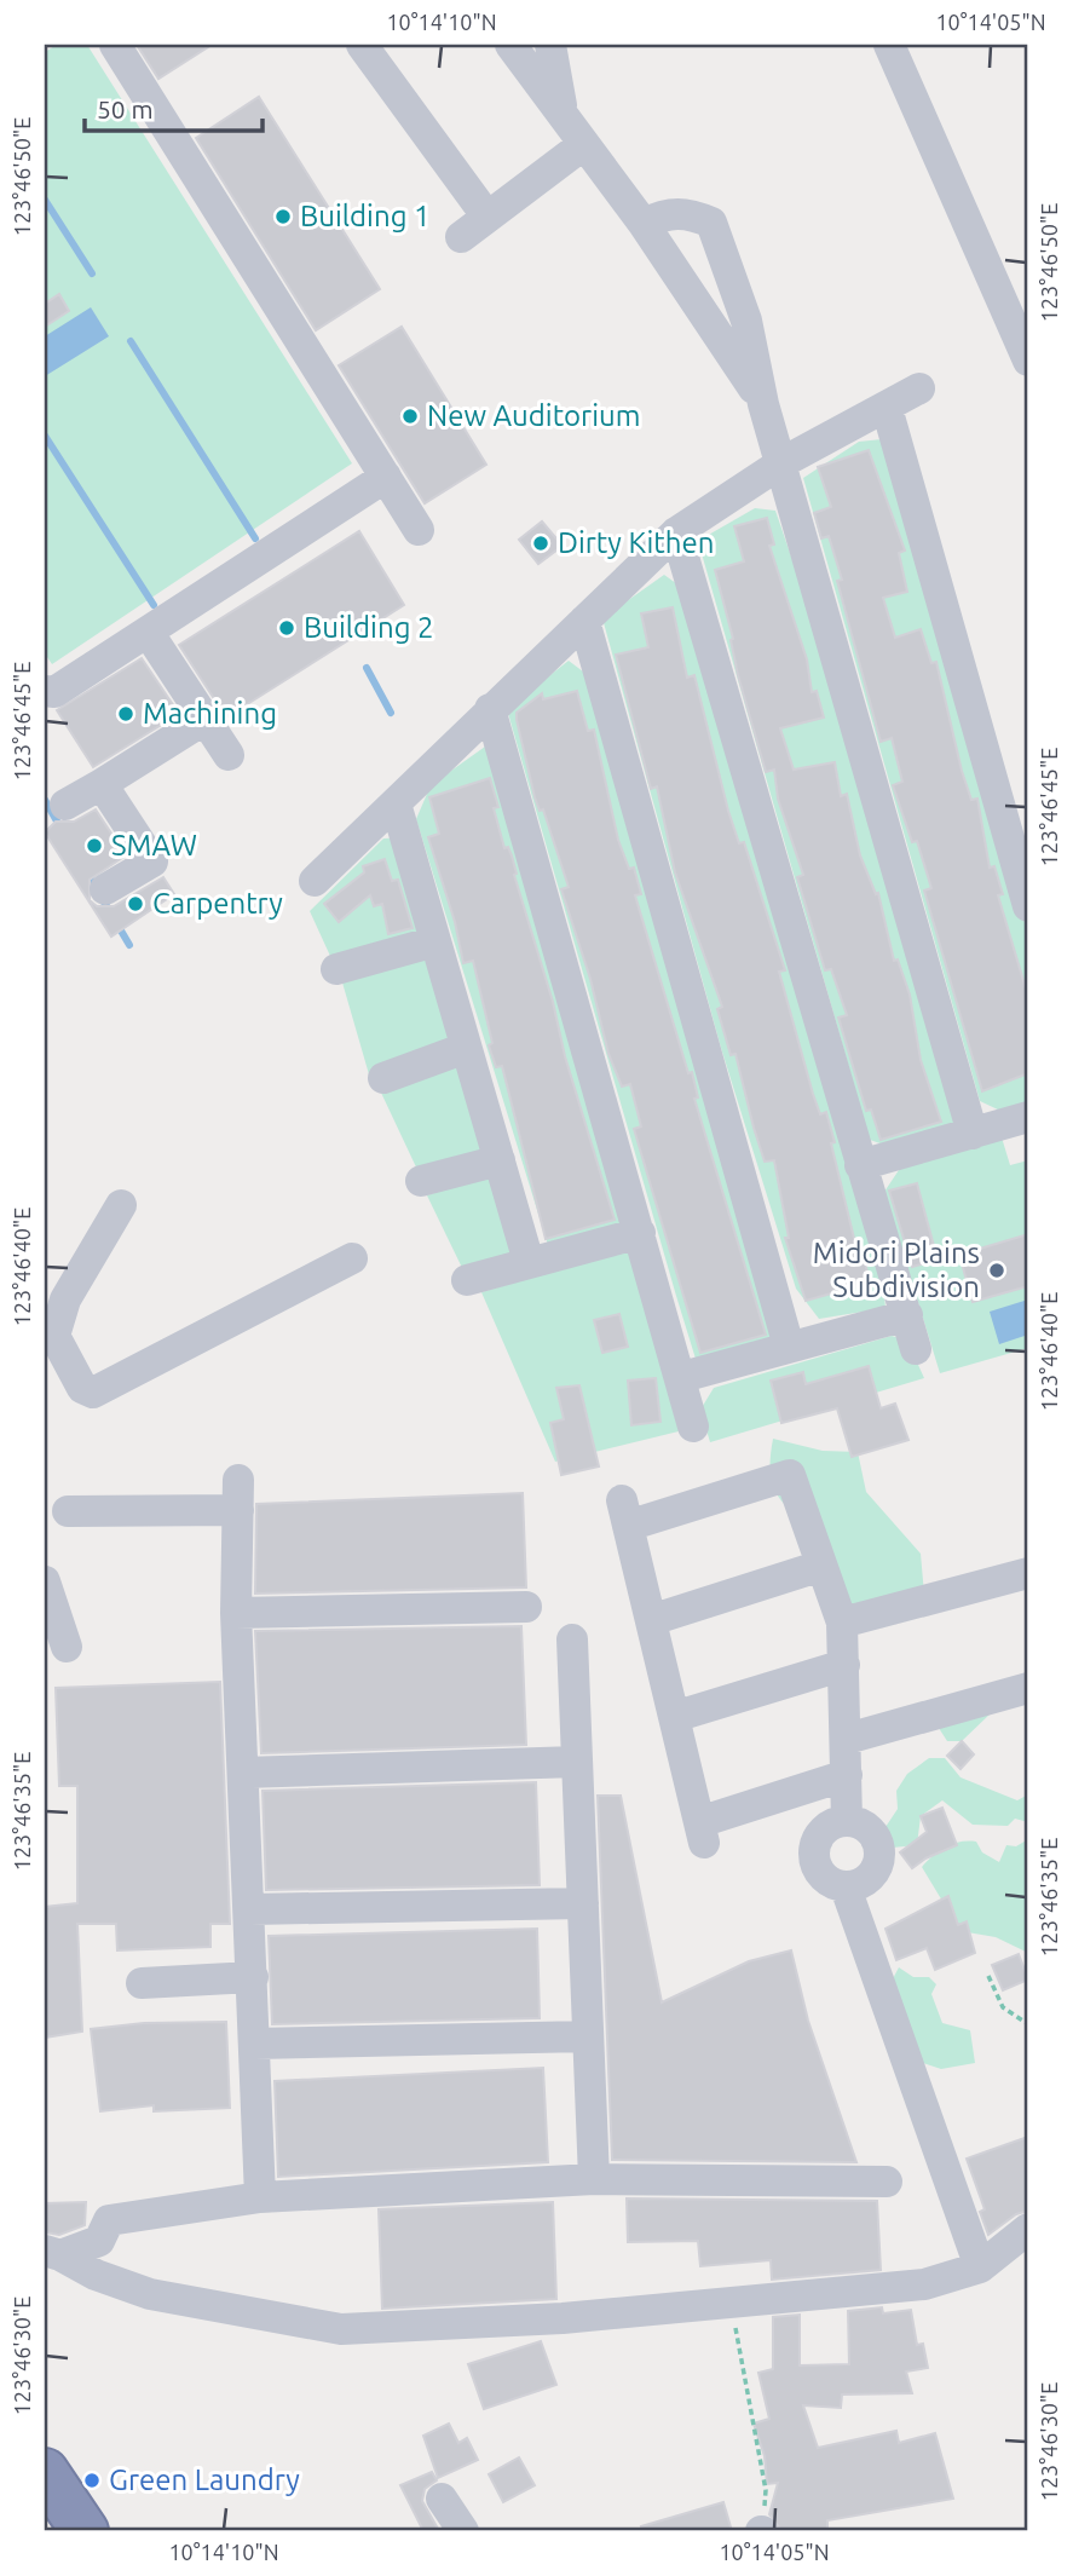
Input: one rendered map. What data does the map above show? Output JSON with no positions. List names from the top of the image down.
{
  "places": [
    "Building 1",
    "New Auditorium",
    "Dirty Kithen",
    "Building 2",
    "Machining",
    "SMAW",
    "Carpentry",
    "Midori Plains Subdivision",
    "Green Laundry"
  ],
  "scale_bar": "50 m",
  "coordinates": [
    "10°14'10\"N",
    "10°14'05\"N",
    "123°46'50\"E",
    "123°46'45\"E",
    "123°46'40\"E",
    "123°46'35\"E",
    "123°46'30\"E"
  ]
}
